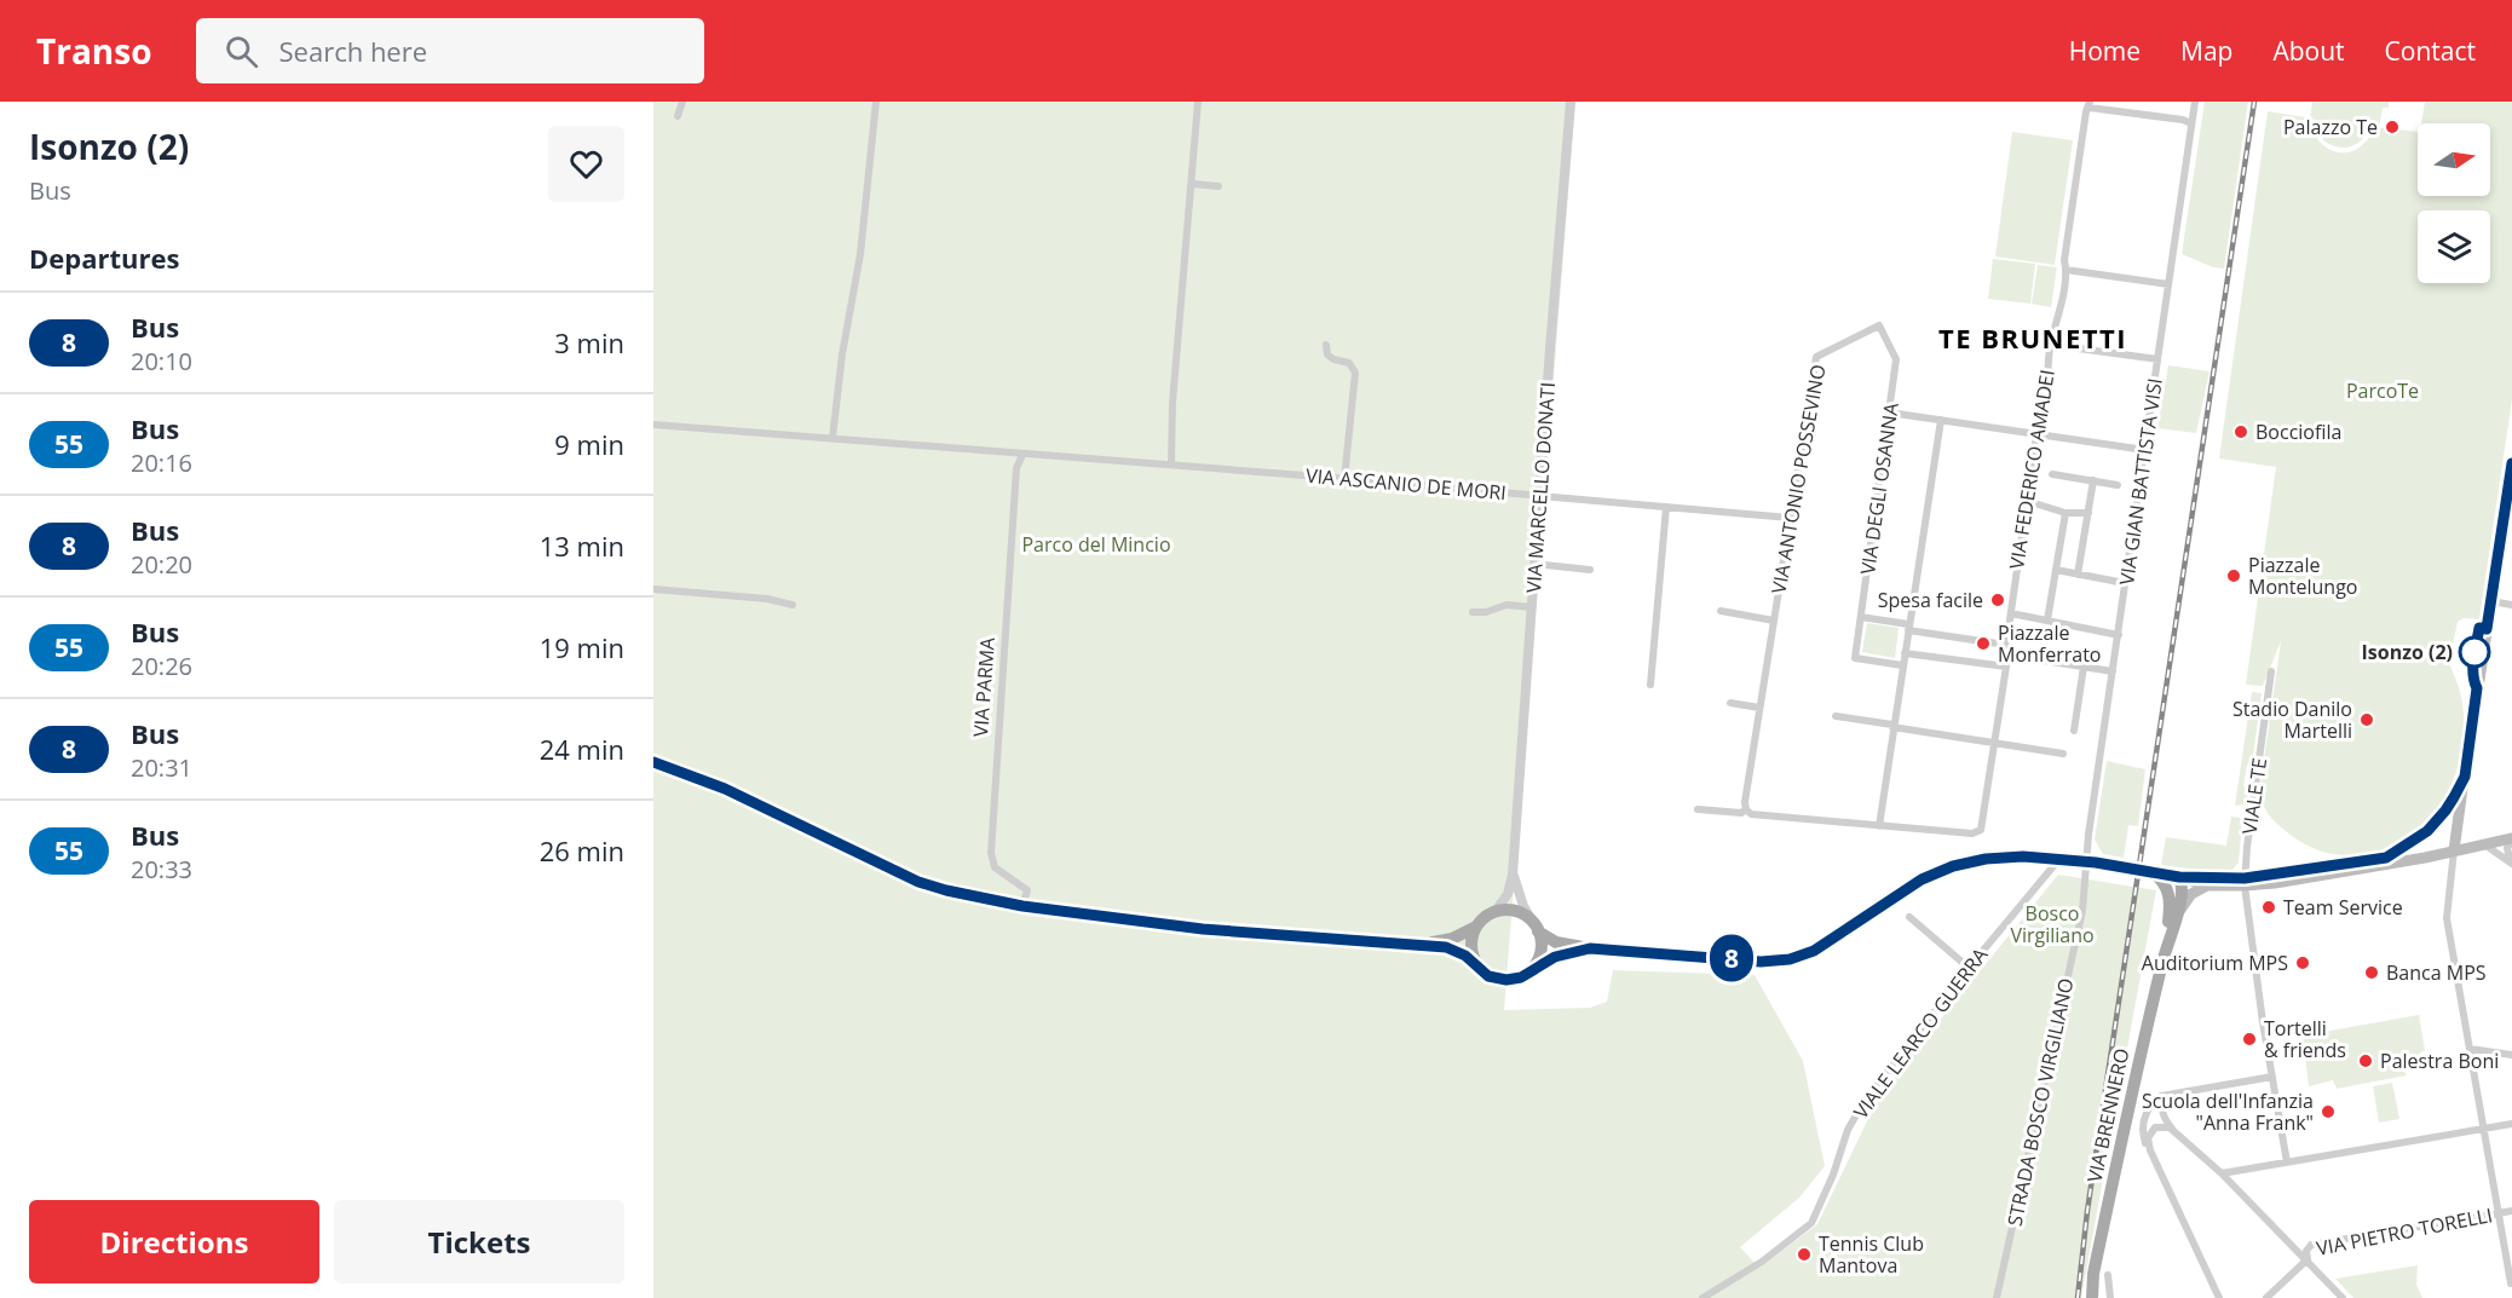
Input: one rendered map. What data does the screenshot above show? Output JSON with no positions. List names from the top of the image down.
{
  "streets": {
    "main road": ["VIA BRENNERO"],
    "street": [
      "VIA FEDERICO AMADEI",
      "VIA ANTONIO POSSEVINO",
      "VIA GIAN BATTISTA VISI",
      "VIA ASCANIO DE MORI",
      "VIA MARCELLO DONATI",
      "VIA DEGLI OSANNA",
      "VIA PARMA",
      "VIALE TE",
      "VIALE LEARCO GUERRA",
      "STRADA BOSCO VIRGILIANO",
      "VIA PIETRO TORELLI"
    ]
  },
  "crossings": [
    ["VIA ANTONIO POSSEVINO", "VIA ASCANIO DE MORI"],
    ["VIA ANTONIO POSSEVINO", "VIA DEGLI OSANNA"],
    ["VIA GIAN BATTISTA VISI", "STRADA BOSCO VIRGILIANO"],
    ["VIA ASCANIO DE MORI", "VIA MARCELLO DONATI"],
    ["VIA ASCANIO DE MORI", "VIA PARMA"]
  ],
  "districts": ["TE BRUNETTI"],
  "parks": ["ParcoTe", "Parco del Mincio", "Bosco Virgiliano"],
  "places": [
    "Palazzo Te",
    "Bocciofila",
    "Piazzale Montelungo",
    "Spesa facile",
    "Piazzale Monferrato",
    "Isonzo (2)",
    "Stadio Danilo Martelli",
    "Team Service",
    "Auditorium MPS",
    "Banca MPS",
    "Tortelli & friends",
    "Palestra Boni",
    "Scuola dell'Infanzia \"Anna Frank\"",
    "Tennis Club Mantova"
  ],
  "lines": ["bus line 8"],
  "north": "right",
  "page": {
    "header": "Transo",
    "search": "Search here",
    "nav": [
      "Home",
      "Map",
      "About",
      "Contact"
    ],
    "heading": [
      ["Isonzo (2)", "Bus"],
      "Departures"
    ],
    "on_map": "8",
    "list": [
      {
        "mark": "8",
        "name": "Bus",
        "note": "20:10",
        "value": "3 min"
      },
      {
        "mark": "55",
        "name": "Bus",
        "note": "20:16",
        "value": "9 min"
      },
      {
        "mark": "8",
        "name": "Bus",
        "note": "20:20",
        "value": "13 min"
      },
      {
        "mark": "55",
        "name": "Bus",
        "note": "20:26",
        "value": "19 min"
      },
      {
        "mark": "8",
        "name": "Bus",
        "note": "20:31",
        "value": "24 min"
      },
      {
        "mark": "55",
        "name": "Bus",
        "note": "20:33",
        "value": "26 min"
      }
    ],
    "buttons": ["Directions", "Tickets"]
  }
}
